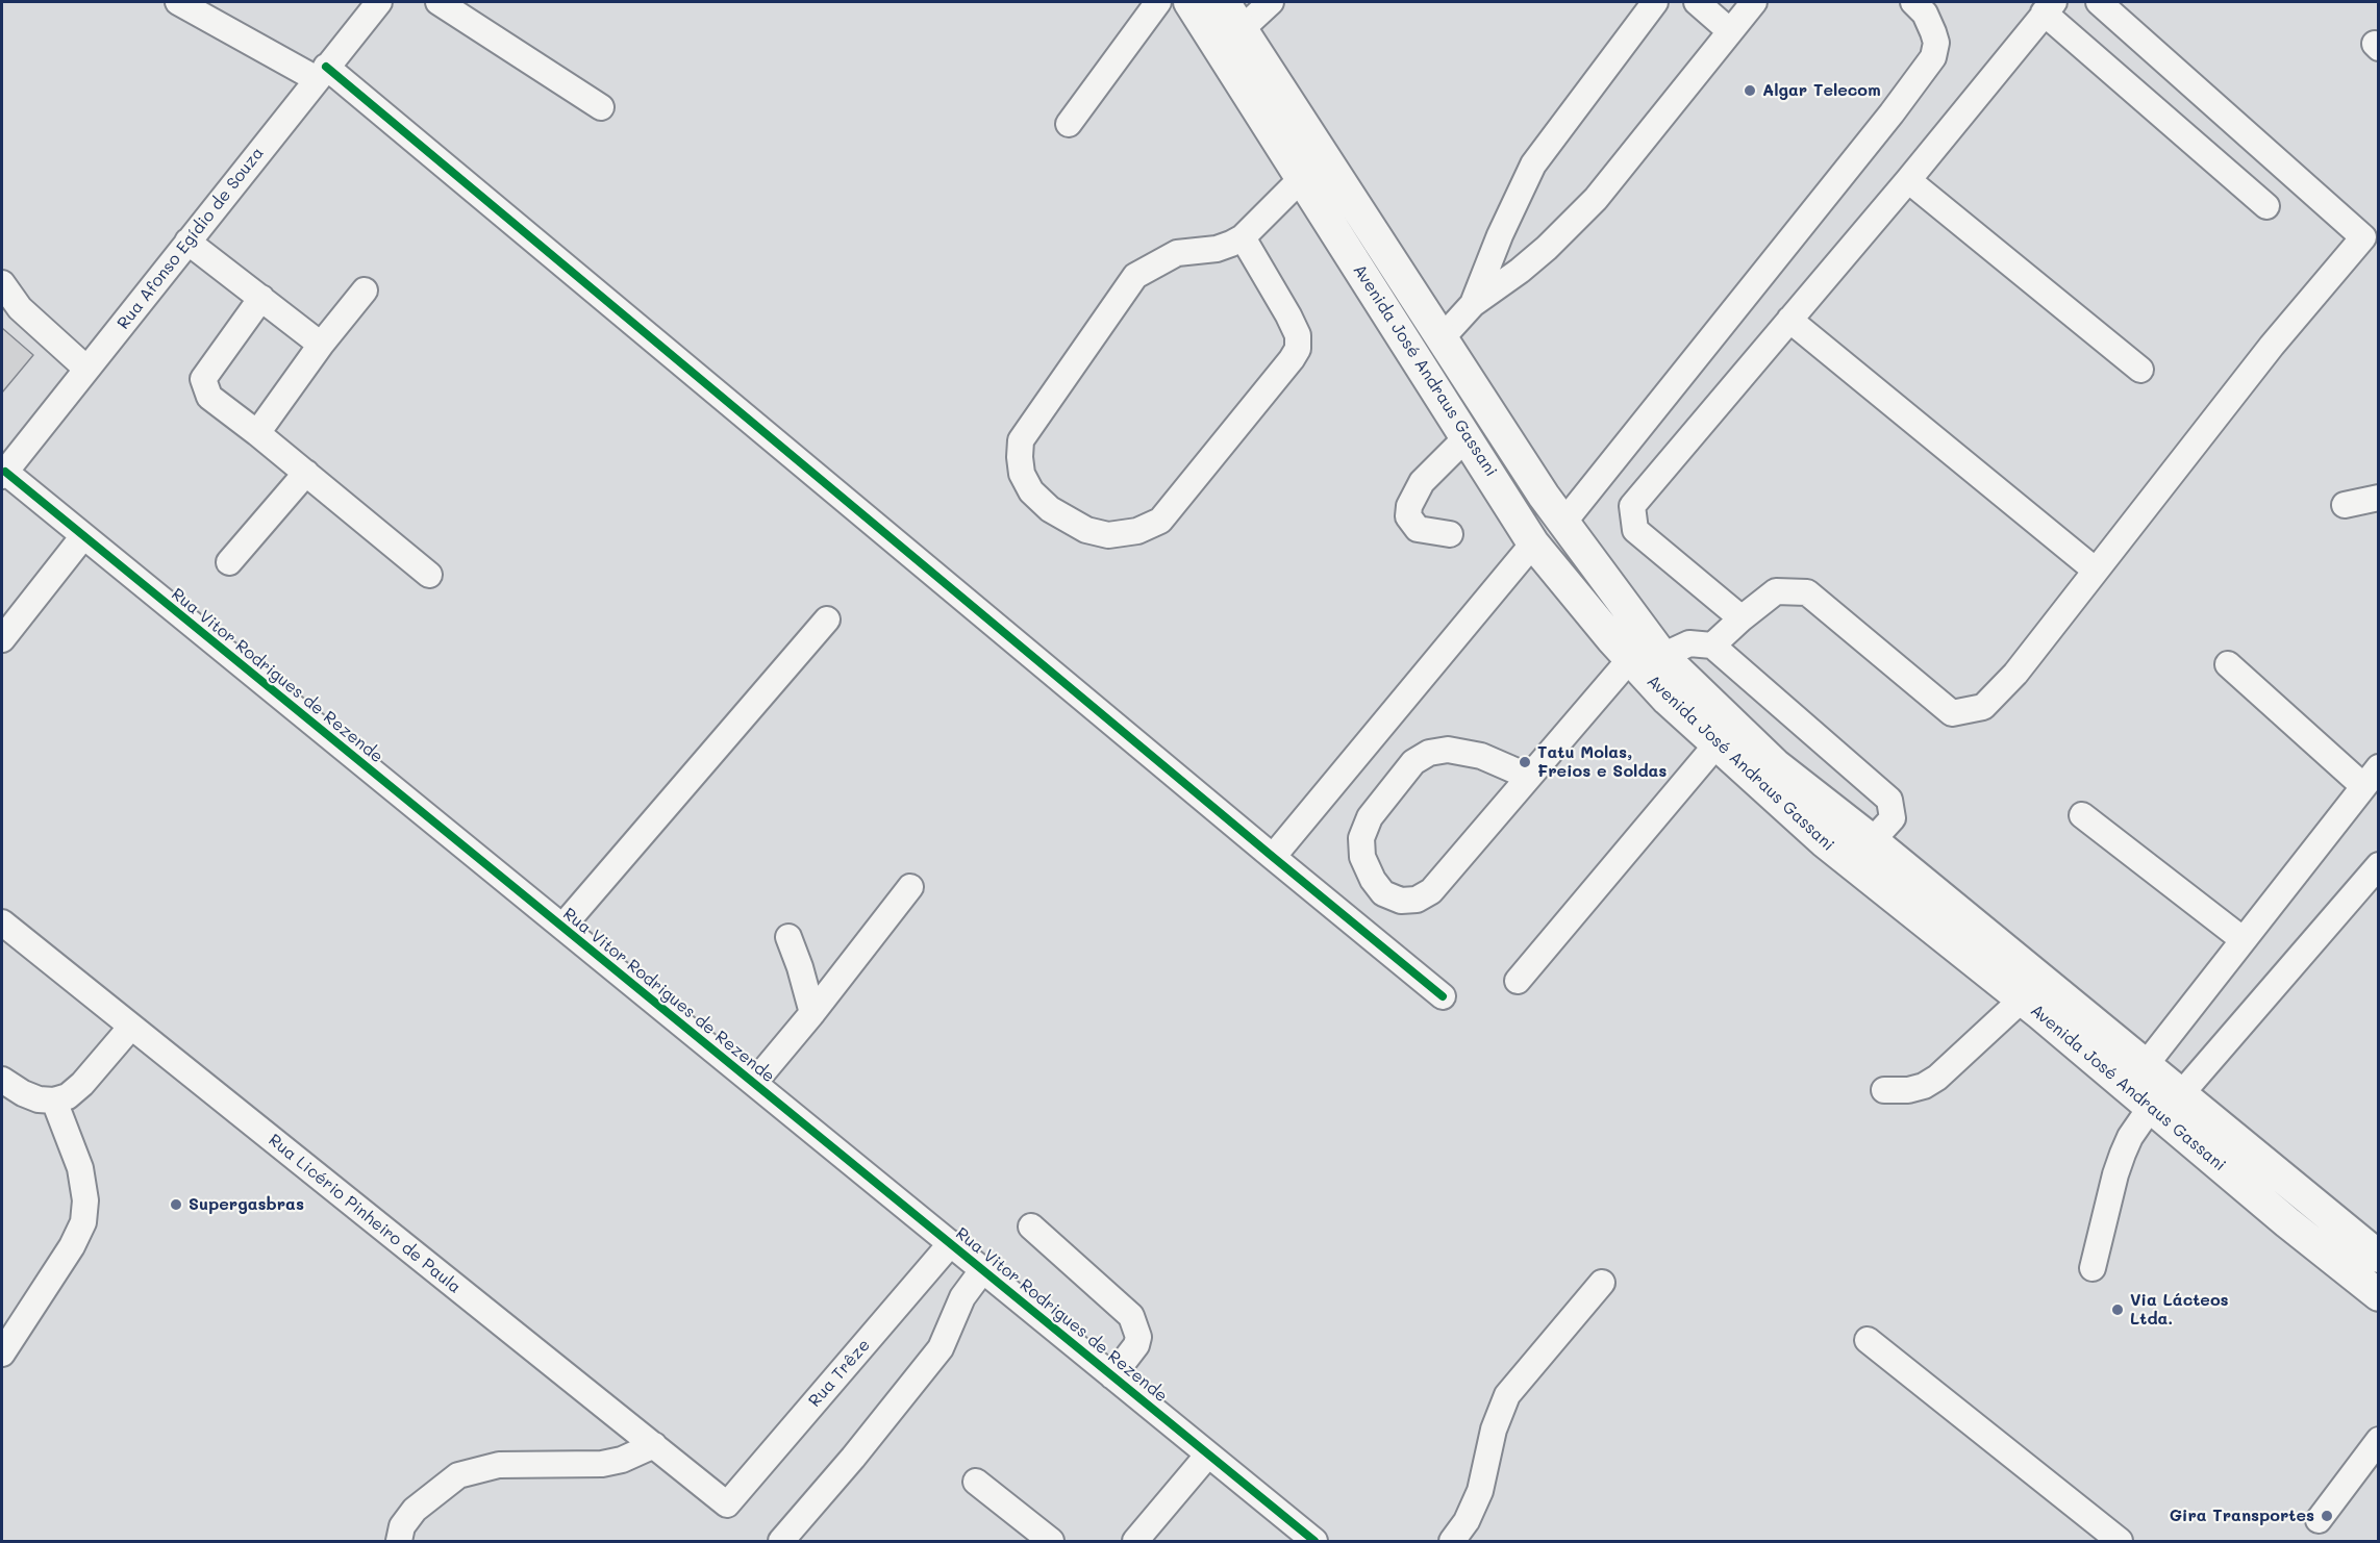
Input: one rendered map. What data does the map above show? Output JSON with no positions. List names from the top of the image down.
{
  "streets": {
    "main road": ["Avenida José Andraus Gassani"],
    "street": [
      "Rua Afonso Egídio de Souza",
      "Rua Vitor Rodrigues de Rezende",
      "Rua Licério Pinheiro de Paula",
      "Rua Trêze"
    ]
  },
  "crossings": [
    ["Rua Afonso Egídio de Souza", "Rua Vitor Rodrigues de Rezende"],
    ["Rua Vitor Rodrigues de Rezende", "Rua Trêze"],
    ["Rua Licério Pinheiro de Paula", "Rua Trêze"]
  ],
  "places": [
    "Algar Telecom",
    "Tatu Molas, Freios e Soldas",
    "Supergasbras",
    "Via Lácteos Ltda.",
    "Gira Transportes"
  ]
}
